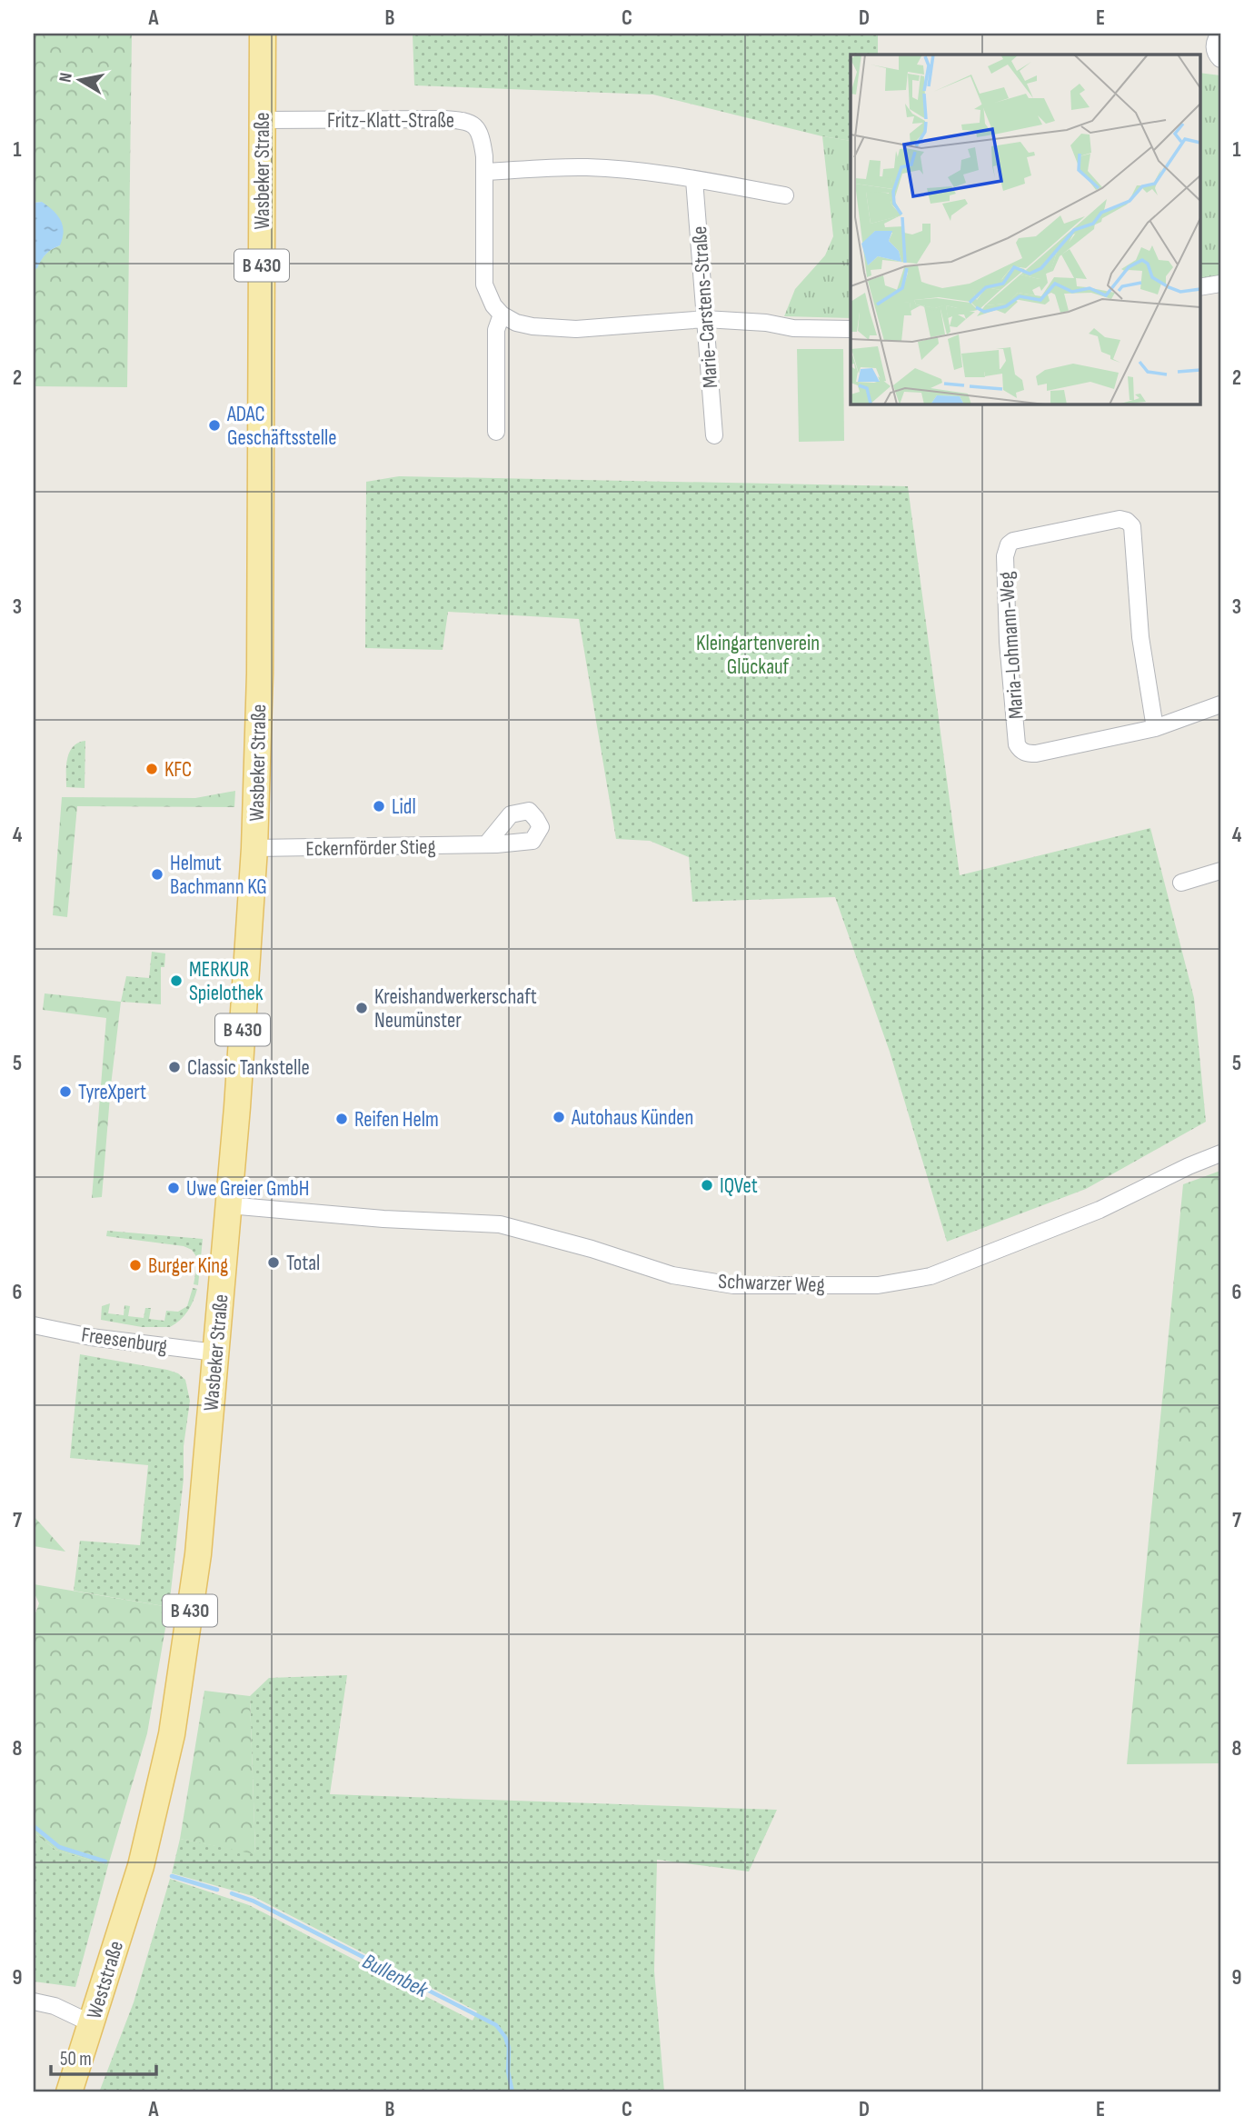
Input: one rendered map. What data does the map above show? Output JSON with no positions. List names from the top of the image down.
{
  "streets": {
    "main road": ["Wasbeker Straße", "B 430", "Weststraße"],
    "street": [
      "Fritz-Klatt-Straße",
      "Marie-Carstens-Straße",
      "Maria-Lohmann-Weg",
      "Eckernförder Stieg",
      "Schwarzer Weg",
      "Freesenburg"
    ]
  },
  "crossings": [
    ["Fritz-Klatt-Straße", "Wasbeker Straße"],
    ["Wasbeker Straße", "Eckernförder Stieg"],
    ["Wasbeker Straße", "Schwarzer Weg"],
    ["Wasbeker Straße", "Freesenburg"],
    ["Wasbeker Straße", "Weststraße"]
  ],
  "water": ["Bullenbek"],
  "parks": ["Kleingartenverein Glückauf"],
  "places": [
    "ADAC Geschäftsstelle",
    "KFC",
    "Lidl",
    "Helmut Bachmann KG",
    "MERKUR Spielothek",
    "Kreishandwerkerschaft Neumünster",
    "Classic Tankstelle",
    "TyreXpert",
    "Autohaus Künden",
    "Reifen Helm",
    "IQVet",
    "Uwe Greier GmbH",
    "Total",
    "Burger King"
  ],
  "scale_bar": "50 m",
  "north": "left",
  "grid": {
    "columns": [
      "A",
      "B",
      "C",
      "D",
      "E"
    ],
    "rows": [
      "1",
      "2",
      "3",
      "4",
      "5",
      "6",
      "7",
      "8",
      "9"
    ]
  }
}
